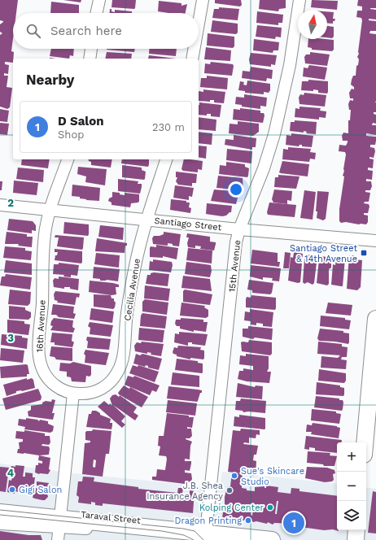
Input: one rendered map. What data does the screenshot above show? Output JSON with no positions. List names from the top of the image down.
{
  "streets": {
    "street": [
      "Santiago Street",
      "15th Avenue",
      "Cecilia Avenue",
      "16th Avenue",
      "Taraval Street"
    ]
  },
  "crossings": [
    ["Santiago Street", "15th Avenue"],
    ["Santiago Street", "Cecilia Avenue"],
    ["Santiago Street", "16th Avenue"],
    ["15th Avenue", "Taraval Street"],
    ["Cecilia Avenue", "16th Avenue"]
  ],
  "places": {
    "transit": ["Santiago Street & 14th Avenue"],
    "other": [
      "Sue's Skincare Studio",
      "Gigi Salon",
      "J.B. Shea Insurance Agency",
      "Kolping Center",
      "Dragon Printing"
    ]
  },
  "north": "top",
  "page": {
    "search": "Search here",
    "heading": "Nearby",
    "list": [
      {
        "mark": "1",
        "name": "D Salon",
        "note": "Shop",
        "value": "230 m"
      }
    ],
    "map_buttons": ["+", "−"],
    "pins": "1"
  },
  "grid": {
    "rows": ["2", "3", "4"]
  }
}
